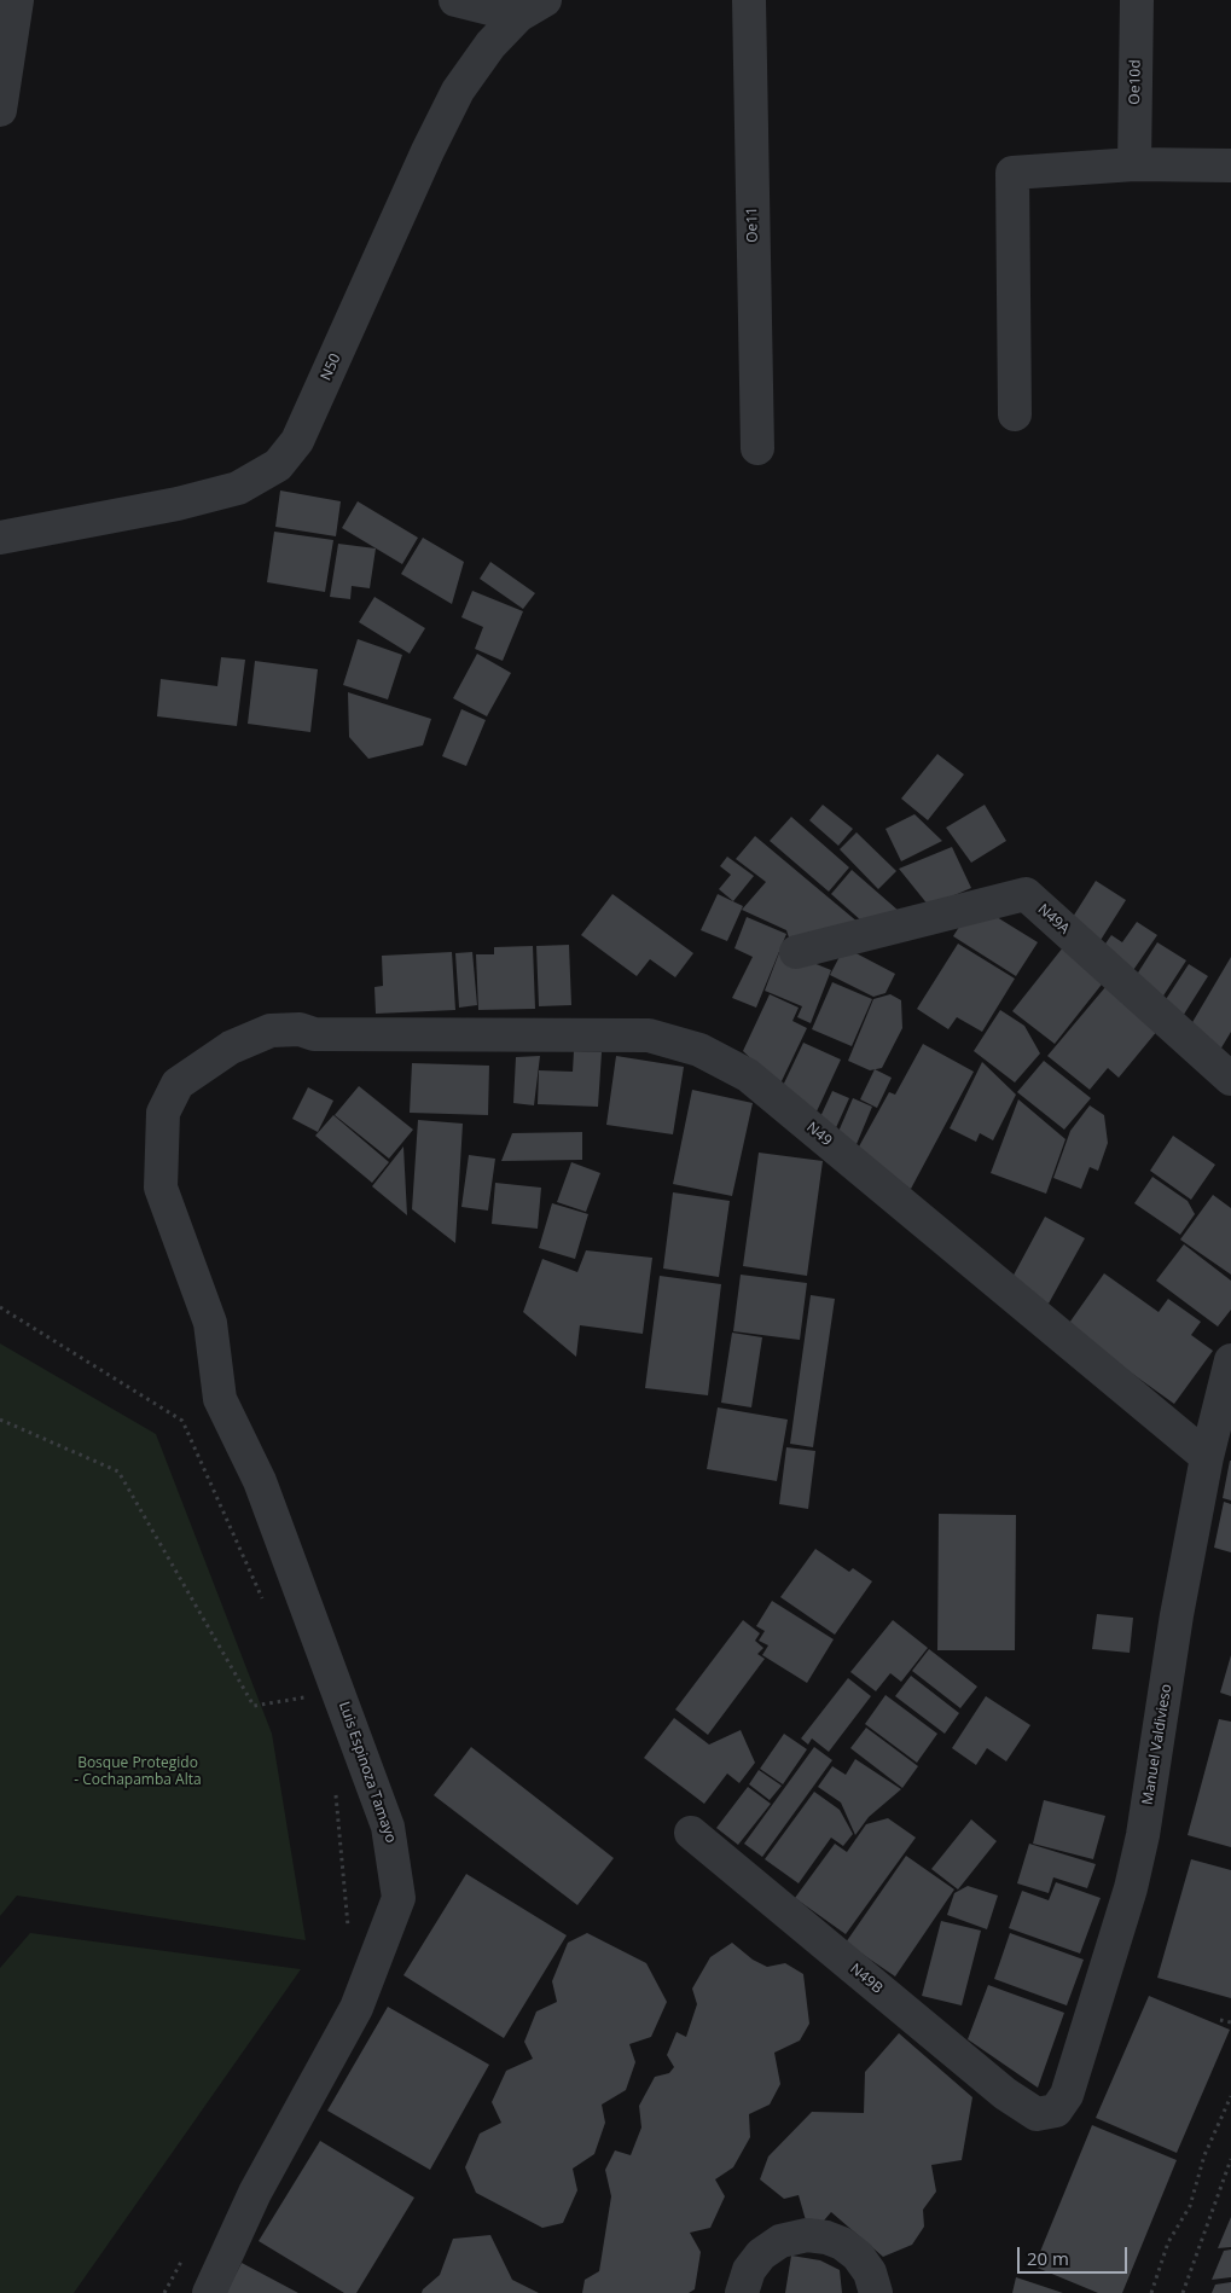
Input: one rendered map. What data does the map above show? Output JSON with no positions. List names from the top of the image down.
{
  "streets": {
    "street": [
      "Oe10d",
      "Oe11",
      "N50",
      "N49A",
      "N49",
      "Manuel Valdivieso",
      "Luis Espinoza Tamayo",
      "N49B"
    ]
  },
  "crossings": [
    ["N49", "Manuel Valdivieso"],
    ["N49", "Luis Espinoza Tamayo"],
    ["Manuel Valdivieso", "N49B"]
  ],
  "parks": ["Bosque Protegido - Cochapamba Alta"],
  "scale_bar": "20 m"
}
